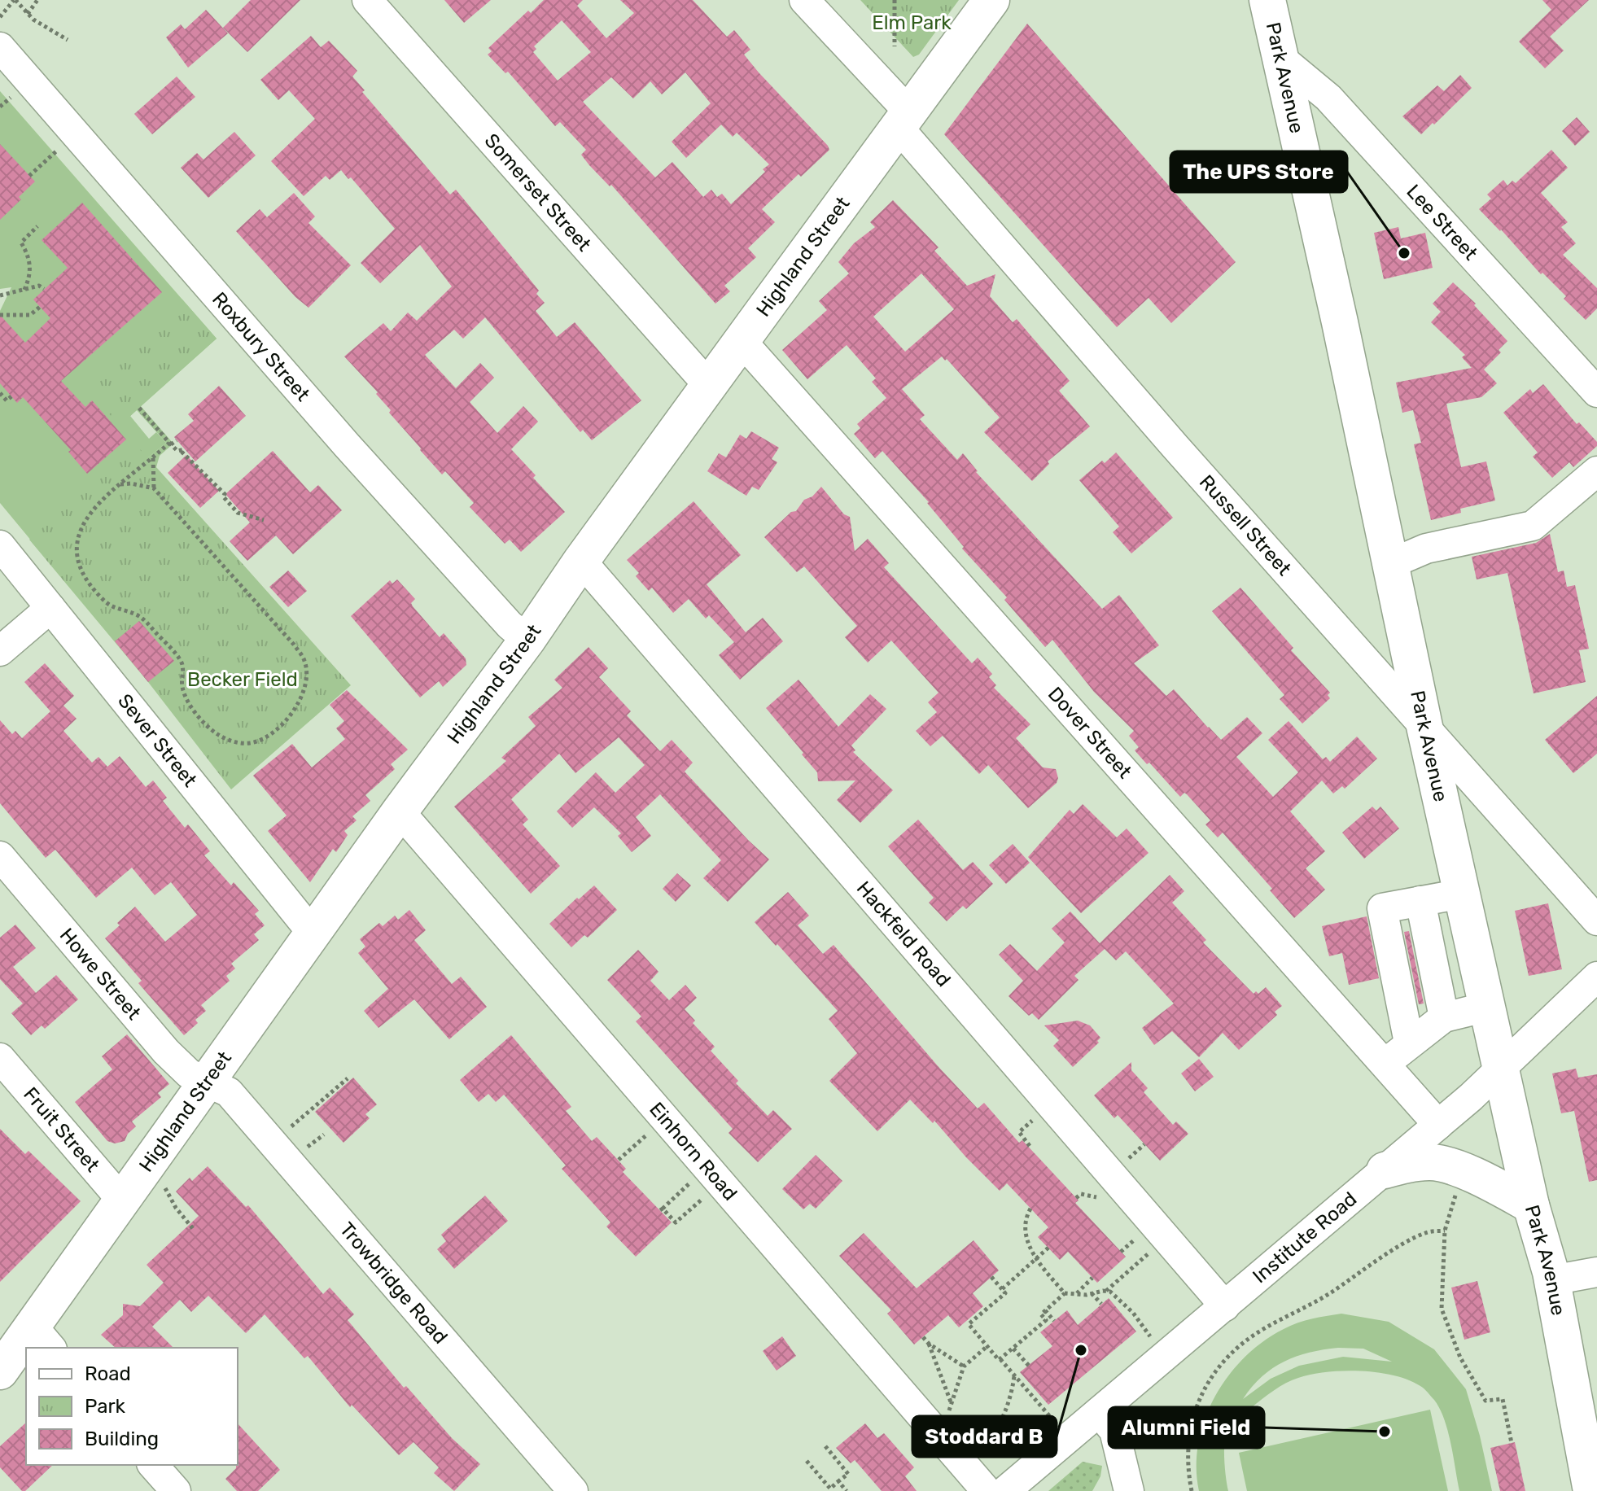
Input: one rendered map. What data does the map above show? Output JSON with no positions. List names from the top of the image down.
{
  "streets": {
    "main road": ["Park Avenue", "Highland Street"],
    "street": [
      "Somerset Street",
      "Lee Street",
      "Roxbury Street",
      "Russell Street",
      "Dover Street",
      "Sever Street",
      "Hackfeld Road",
      "Howe Street",
      "Fruit Street",
      "Einhorn Road",
      "Institute Road",
      "Trowbridge Road"
    ]
  },
  "crossings": [
    ["Park Avenue", "Lee Street"],
    ["Park Avenue", "Russell Street"],
    ["Park Avenue", "Institute Road"],
    ["Somerset Street", "Highland Street"],
    ["Highland Street", "Roxbury Street"],
    ["Highland Street", "Russell Street"],
    ["Highland Street", "Dover Street"],
    ["Highland Street", "Sever Street"],
    ["Highland Street", "Hackfeld Road"],
    ["Highland Street", "Howe Street"],
    ["Highland Street", "Fruit Street"],
    ["Highland Street", "Einhorn Road"],
    ["Highland Street", "Trowbridge Road"],
    ["Dover Street", "Institute Road"],
    ["Hackfeld Road", "Institute Road"],
    ["Howe Street", "Trowbridge Road"]
  ],
  "parks": ["Elm Park", "Becker Field"],
  "places": ["The UPS Store", "Stoddard B", "Alumni Field"],
  "legend": ["Road", "Park", "Building"]
}
